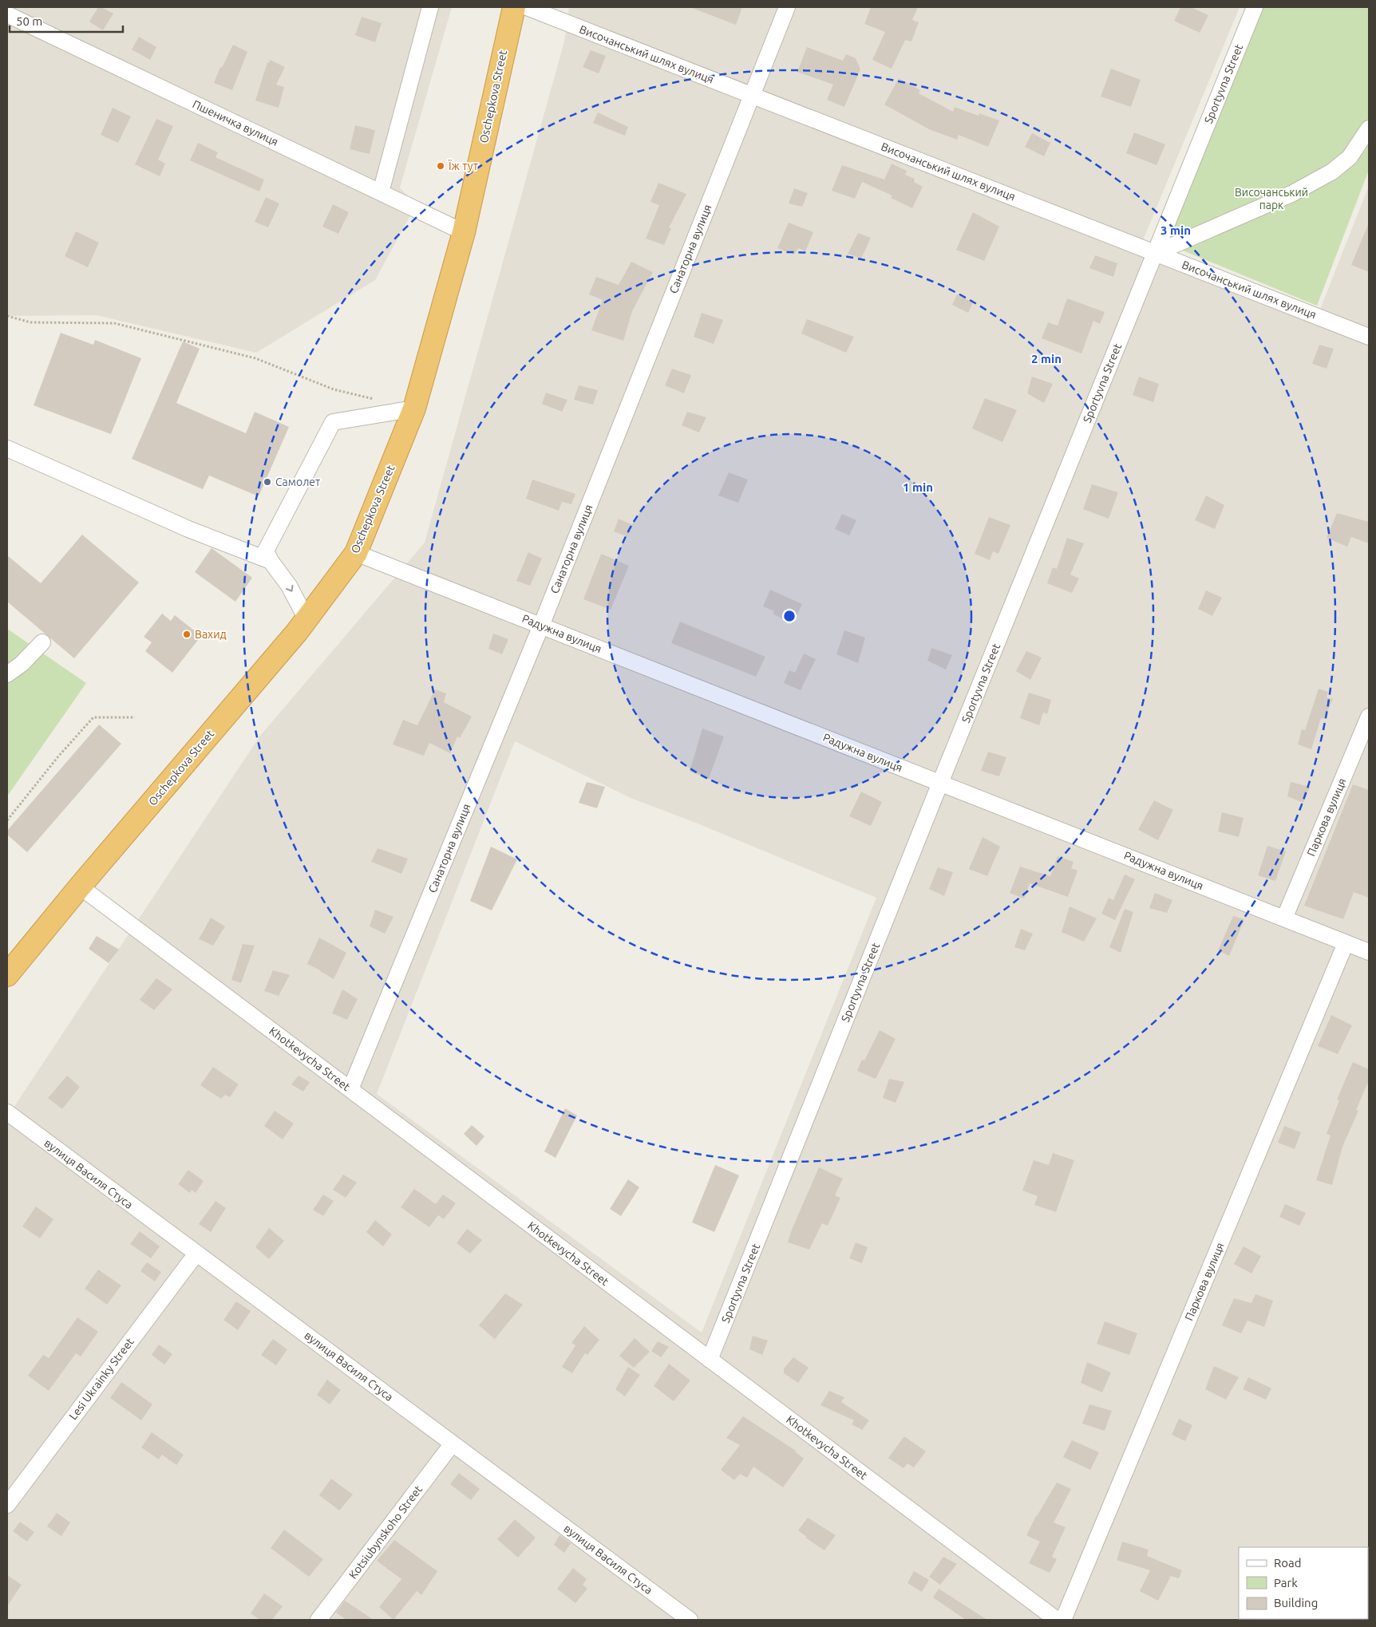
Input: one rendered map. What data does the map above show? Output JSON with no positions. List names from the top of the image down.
{
  "streets": {
    "highway": ["Oschepkova Street"],
    "street": [
      "Височанський шлях вулиця",
      "Sportyvna Street",
      "Пшеничка вулиця",
      "Санаторна вулиця",
      "Радужна вулиця",
      "Паркова вулиця",
      "Khotkevycha Street",
      "вулиця Василя Стуса",
      "Lesi Ukrainky Street",
      "Kotsiubynskoho Street"
    ]
  },
  "crossings": [
    ["Височанський шлях вулиця", "Sportyvna Street"],
    ["Височанський шлях вулиця", "Санаторна вулиця"],
    ["Sportyvna Street", "Радужна вулиця"],
    ["Sportyvna Street", "Khotkevycha Street"],
    ["Oschepkova Street", "Пшеничка вулиця"],
    ["Oschepkova Street", "Радужна вулиця"],
    ["Oschepkova Street", "Khotkevycha Street"],
    ["Санаторна вулиця", "Радужна вулиця"],
    ["Санаторна вулиця", "Khotkevycha Street"],
    ["Радужна вулиця", "Паркова вулиця"],
    ["вулиця Василя Стуса", "Lesi Ukrainky Street"],
    ["вулиця Василя Стуса", "Kotsiubynskoho Street"]
  ],
  "parks": ["Височанський парк"],
  "places": ["Їж тут", "Самолет", "Вахид"],
  "legend": ["Road", "Park", "Building"],
  "scale_bar": "50 m",
  "rings": ["3 min", "2 min", "1 min"]
}
